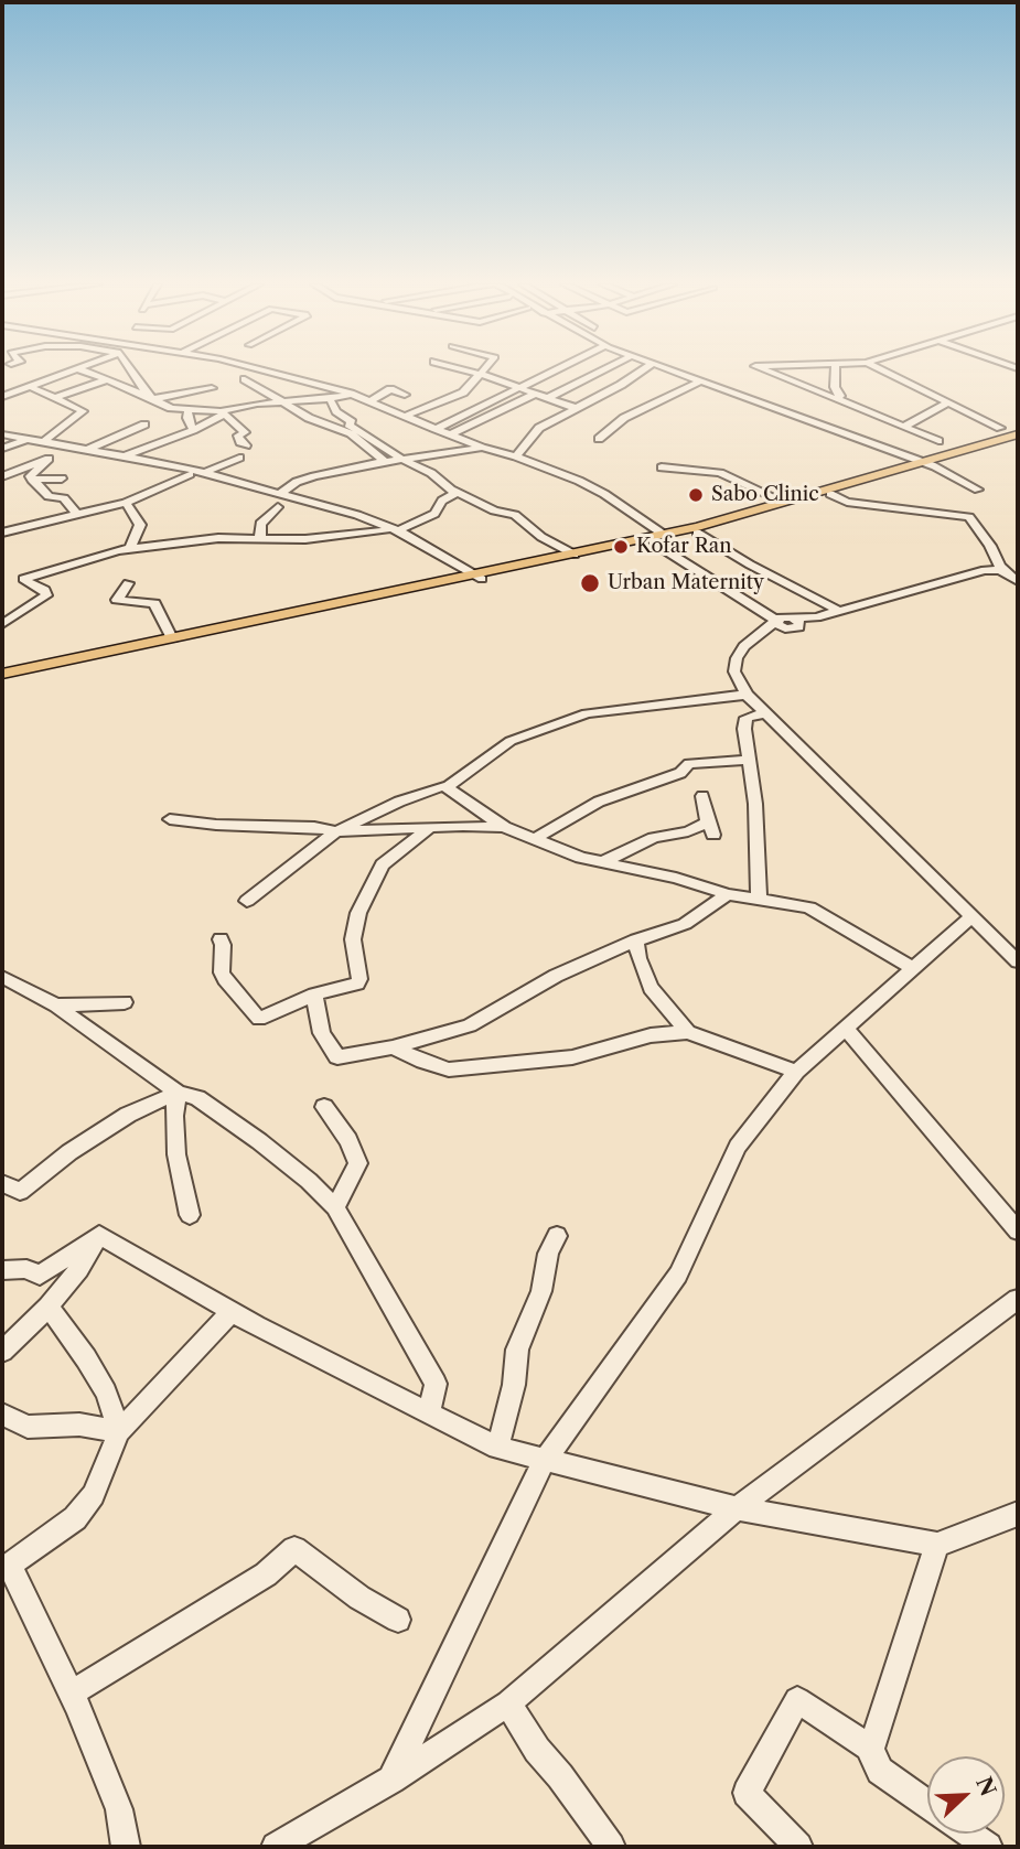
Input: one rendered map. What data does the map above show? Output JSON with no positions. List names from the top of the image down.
{
  "places": ["Sabo Clinic", "Kofar Ran", "Urban Maternity"],
  "north": "top right"
}
